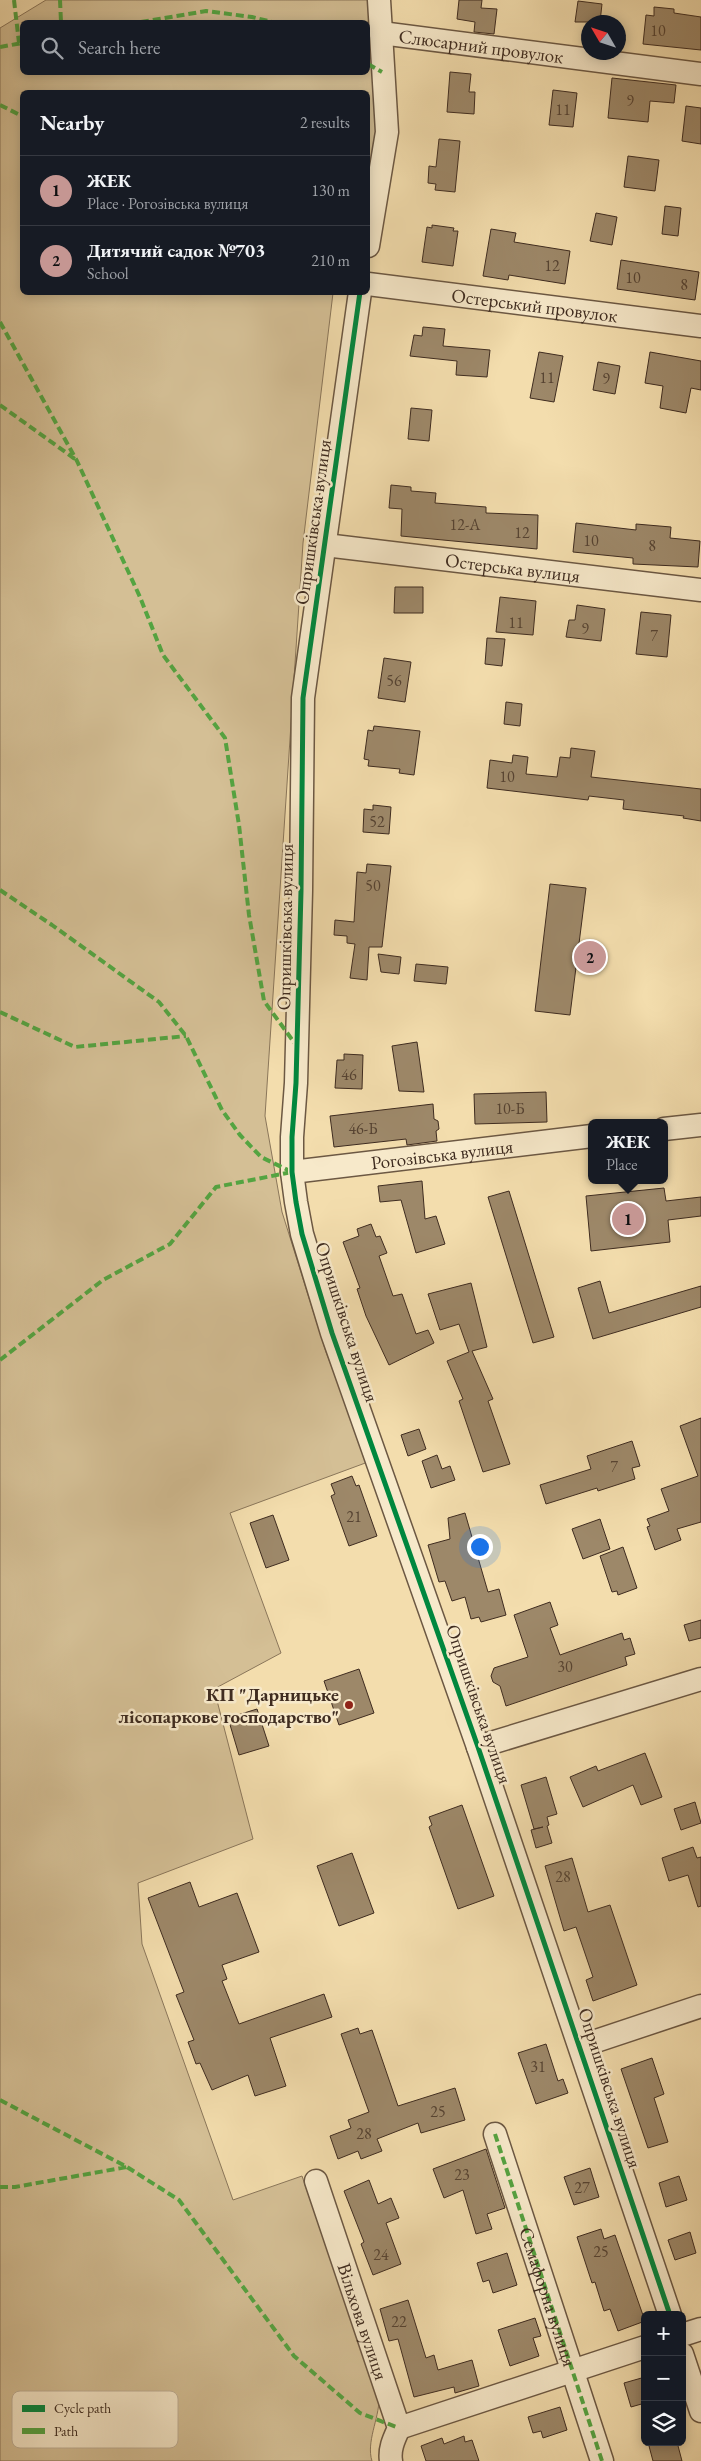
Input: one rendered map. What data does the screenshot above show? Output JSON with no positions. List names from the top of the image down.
{
  "streets": {
    "street": [
      "Слюсарний провулок",
      "Остерський провулок",
      "Опришківська вулиця",
      "Остерська вулиця",
      "Рогозівська вулиця",
      "Семафорна вулиця",
      "Вільхова вулиця"
    ]
  },
  "crossings": [
    ["Опришківська вулиця", "Остерська вулиця"],
    ["Опришківська вулиця", "Рогозівська вулиця"]
  ],
  "places": ["КП \"Дарницьке лісопаркове господарство\""],
  "house_numbers": [
    "10",
    "9",
    "11",
    "12",
    "10",
    "8",
    "11",
    "9",
    "12-А",
    "12",
    "10",
    "8",
    "11",
    "9",
    "7",
    "56",
    "10",
    "52",
    "50",
    "46",
    "10-Б",
    "46-Б",
    "7",
    "21",
    "30",
    "28",
    "31",
    "25",
    "28",
    "23",
    "27",
    "25",
    "24",
    "22"
  ],
  "legend": ["Cycle path", "Path"],
  "north": "top left",
  "page": {
    "search": "Search here",
    "heading": ["Nearby", "2 results"],
    "list": [
      {
        "mark": "1",
        "name": "ЖЕК",
        "note": "Place · Рогозівська вулиця",
        "value": "130 m"
      },
      {
        "mark": "2",
        "name": "Дитячий садок №703",
        "note": "School",
        "value": "210 m"
      }
    ],
    "pins": ["2", "1"],
    "popup": ["ЖЕК", "Place"],
    "map_buttons": ["+", "−"]
  }
}
